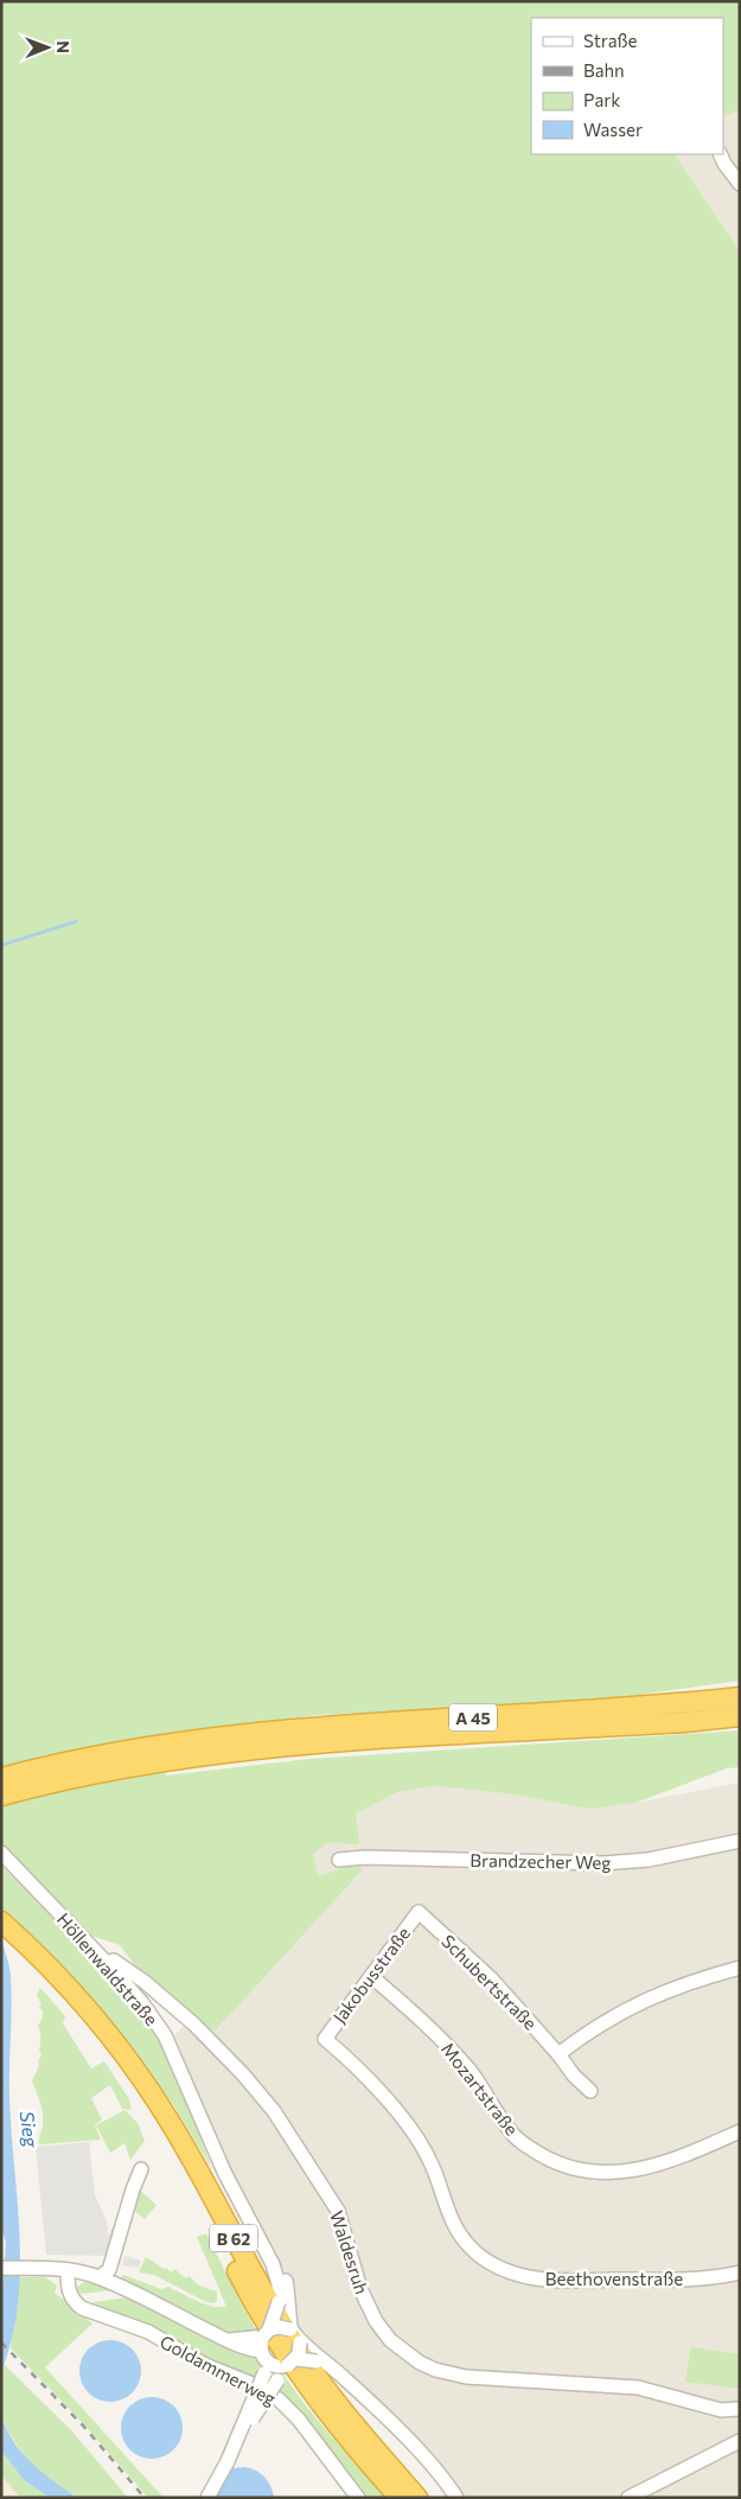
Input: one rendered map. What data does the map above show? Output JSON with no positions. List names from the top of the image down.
{
  "streets": {
    "highway": ["A 45", "B 62"],
    "street": [
      "Brandzecher Weg",
      "Höllenwaldstraße",
      "Jakobusstraße",
      "Schubertstraße",
      "Mozartstraße",
      "Waldesruh",
      "Beethovenstraße",
      "Goldammerweg"
    ]
  },
  "crossings": [
    ["Höllenwaldstraße", "Waldesruh"],
    ["Jakobusstraße", "Schubertstraße"],
    ["Jakobusstraße", "Mozartstraße"],
    ["Jakobusstraße", "Beethovenstraße"]
  ],
  "water": ["Sieg"],
  "legend": [
    "Straße",
    "Bahn",
    "Park",
    "Wasser"
  ],
  "north": "right"
}
